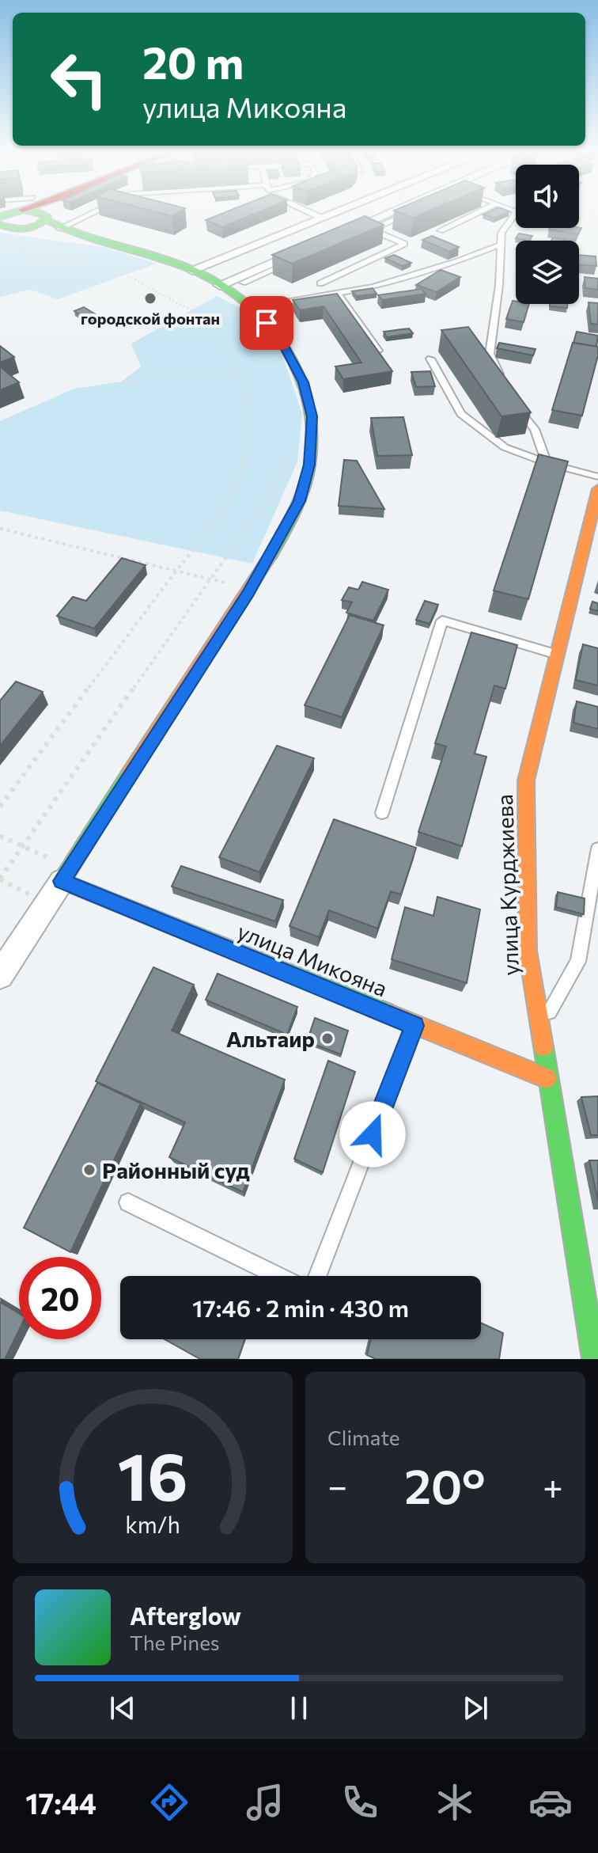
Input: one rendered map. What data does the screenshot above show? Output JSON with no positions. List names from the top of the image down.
{
  "streets": {
    "street": ["улица Курджиева", "улица Микояна"]
  },
  "crossings": [
    ["улица Курджиева", "улица Микояна"]
  ],
  "places": ["городской фонтан", "Альтаир", "Районный суд"],
  "page": {
    "turn": ["20 m", "улица Микояна"],
    "limit": "20",
    "trip": "17:46 · 2 min · 430 m",
    "tile": "Climate",
    "heat": ["−", "20°", "+"],
    "song": ["Afterglow", "The Pines"],
    "tabs": "17:44",
    "gauge": ["16", "km/h"]
  }
}
